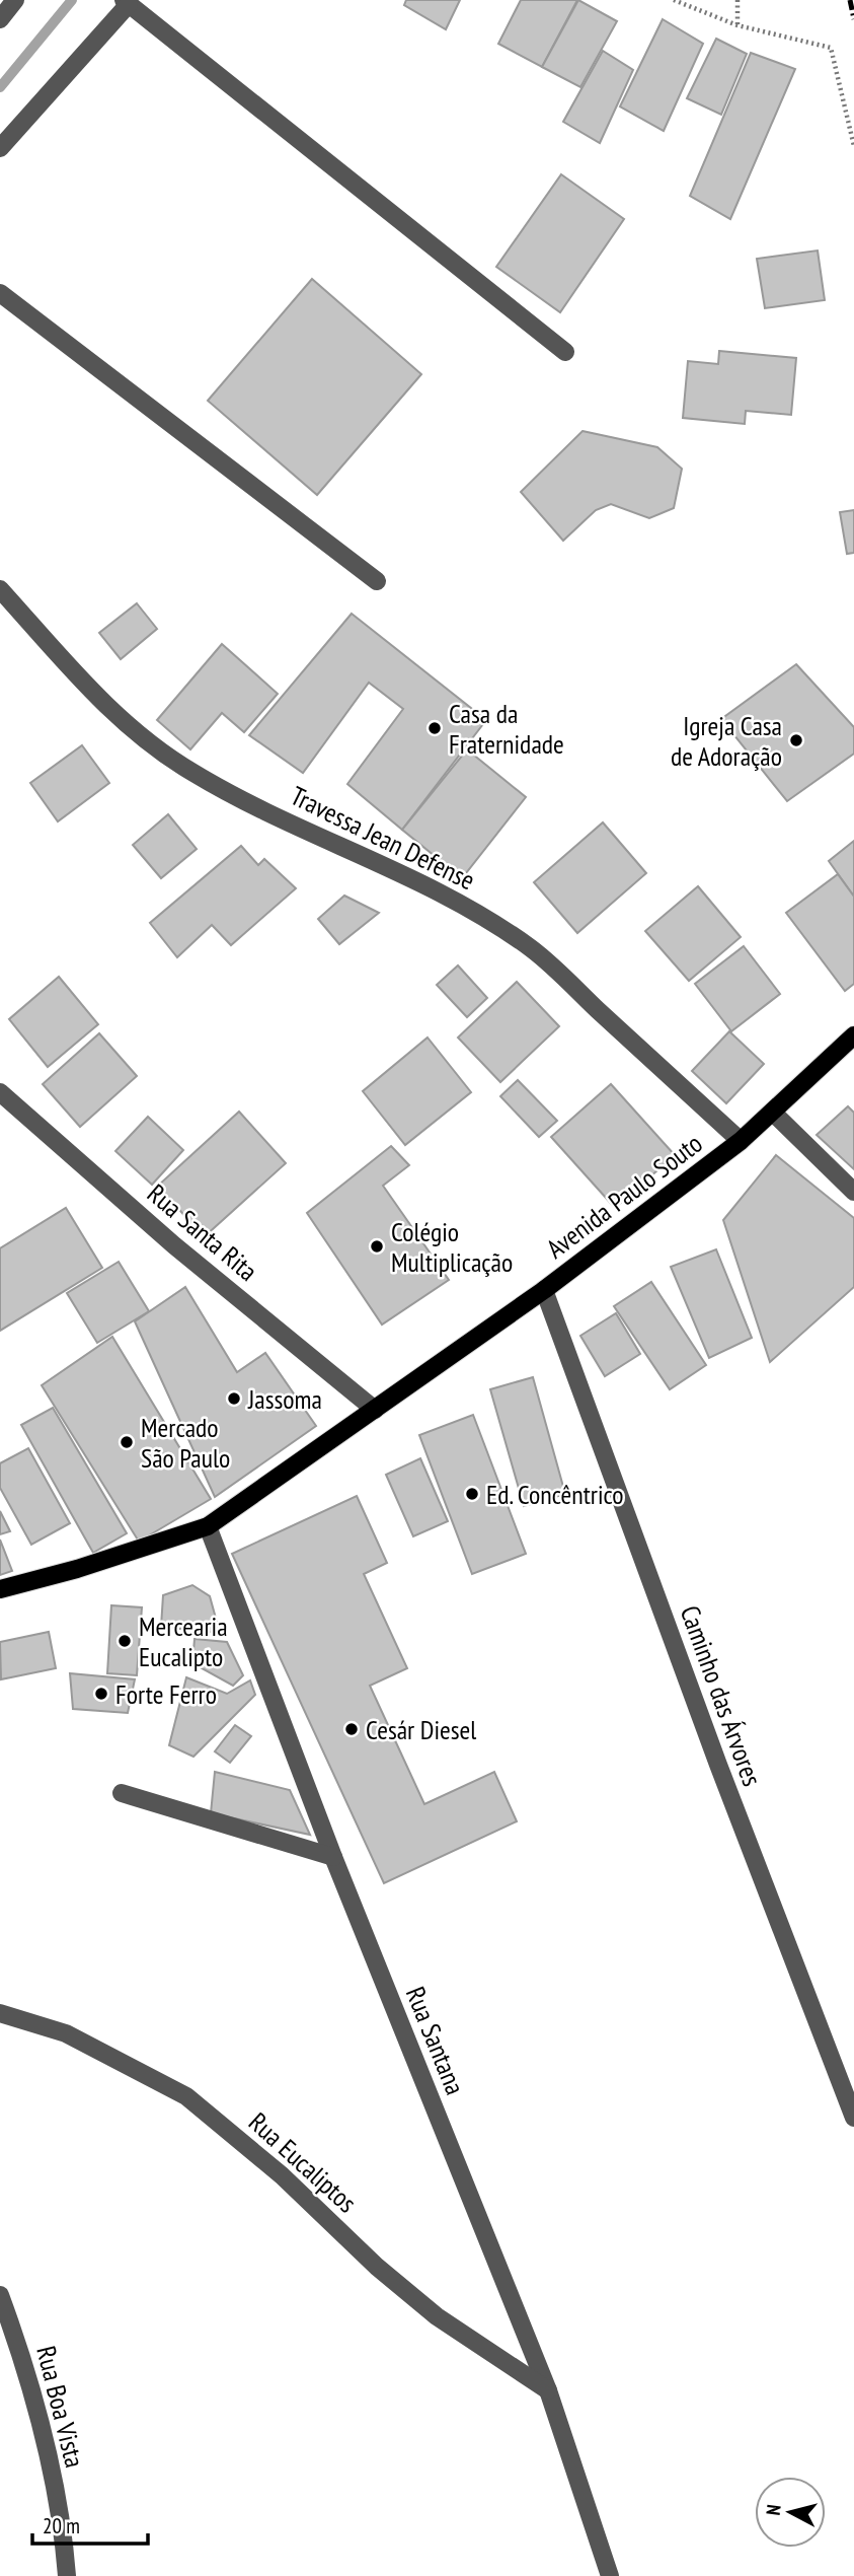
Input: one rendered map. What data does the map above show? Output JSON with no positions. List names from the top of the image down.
{
  "streets": {
    "main road": ["Avenida Paulo Souto"],
    "street": [
      "Travessa Jean Defense",
      "Rua Santa Rita",
      "Caminho das Árvores",
      "Rua Santana",
      "Rua Eucaliptos",
      "Rua Boa Vista"
    ]
  },
  "crossings": [
    ["Travessa Jean Defense", "Avenida Paulo Souto"],
    ["Avenida Paulo Souto", "Rua Santa Rita"],
    ["Avenida Paulo Souto", "Caminho das Árvores"],
    ["Avenida Paulo Souto", "Rua Santana"],
    ["Rua Santana", "Rua Eucaliptos"]
  ],
  "places": [
    "Casa da Fraternidade",
    "Igreja Casa de Adoração",
    "Colégio Multiplicação",
    "Jassoma",
    "Mercado São Paulo",
    "Ed. Concêntrico",
    "Mercearia Eucalipto",
    "Forte Ferro",
    "Cesár Diesel"
  ],
  "scale_bar": "20 m",
  "north": "left"
}
